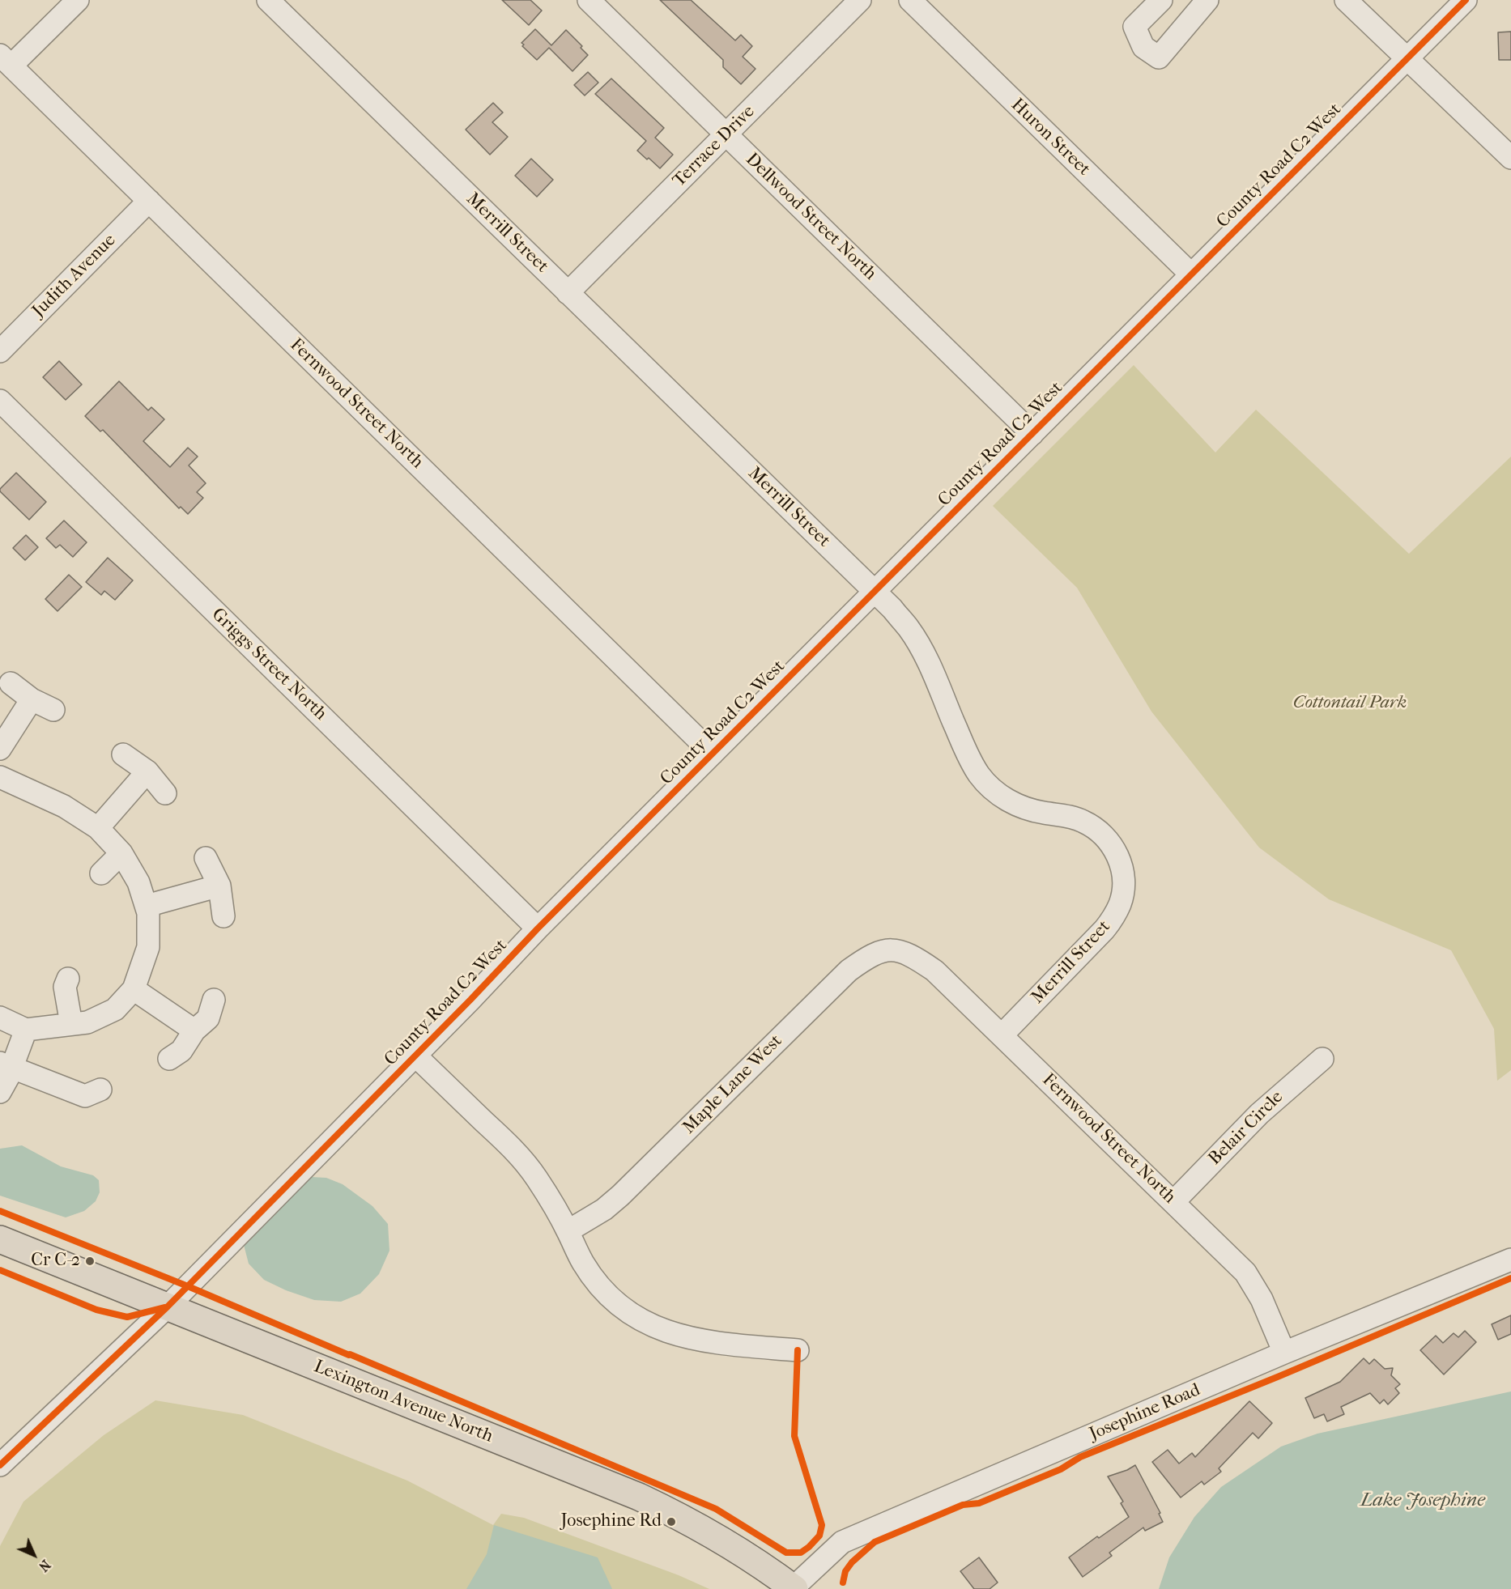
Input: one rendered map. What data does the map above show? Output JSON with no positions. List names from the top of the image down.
{
  "streets": {
    "main road": ["Lexington Avenue North"],
    "street": [
      "Huron Street",
      "Terrace Drive",
      "County Road C2 West",
      "Dellwood Street North",
      "Merrill Street",
      "Judith Avenue",
      "Fernwood Street North",
      "Griggs Street North",
      "Maple Lane West",
      "Belair Circle",
      "Josephine Road"
    ]
  },
  "crossings": [
    ["Huron Street", "County Road C2 West"],
    ["Terrace Drive", "Dellwood Street North"],
    ["Terrace Drive", "Merrill Street"],
    ["County Road C2 West", "Dellwood Street North"],
    ["County Road C2 West", "Merrill Street"],
    ["County Road C2 West", "Fernwood Street North"],
    ["County Road C2 West", "Griggs Street North"],
    ["County Road C2 West", "Lexington Avenue North"],
    ["Merrill Street", "Fernwood Street North"],
    ["Judith Avenue", "Fernwood Street North"],
    ["Fernwood Street North", "Maple Lane West"],
    ["Fernwood Street North", "Belair Circle"],
    ["Fernwood Street North", "Josephine Road"],
    ["Lexington Avenue North", "Josephine Road"]
  ],
  "water": ["Lake Josephine"],
  "parks": ["Cottontail Park"],
  "places": ["Cr C-2", "Josephine Rd"],
  "north": "bottom right"
}
